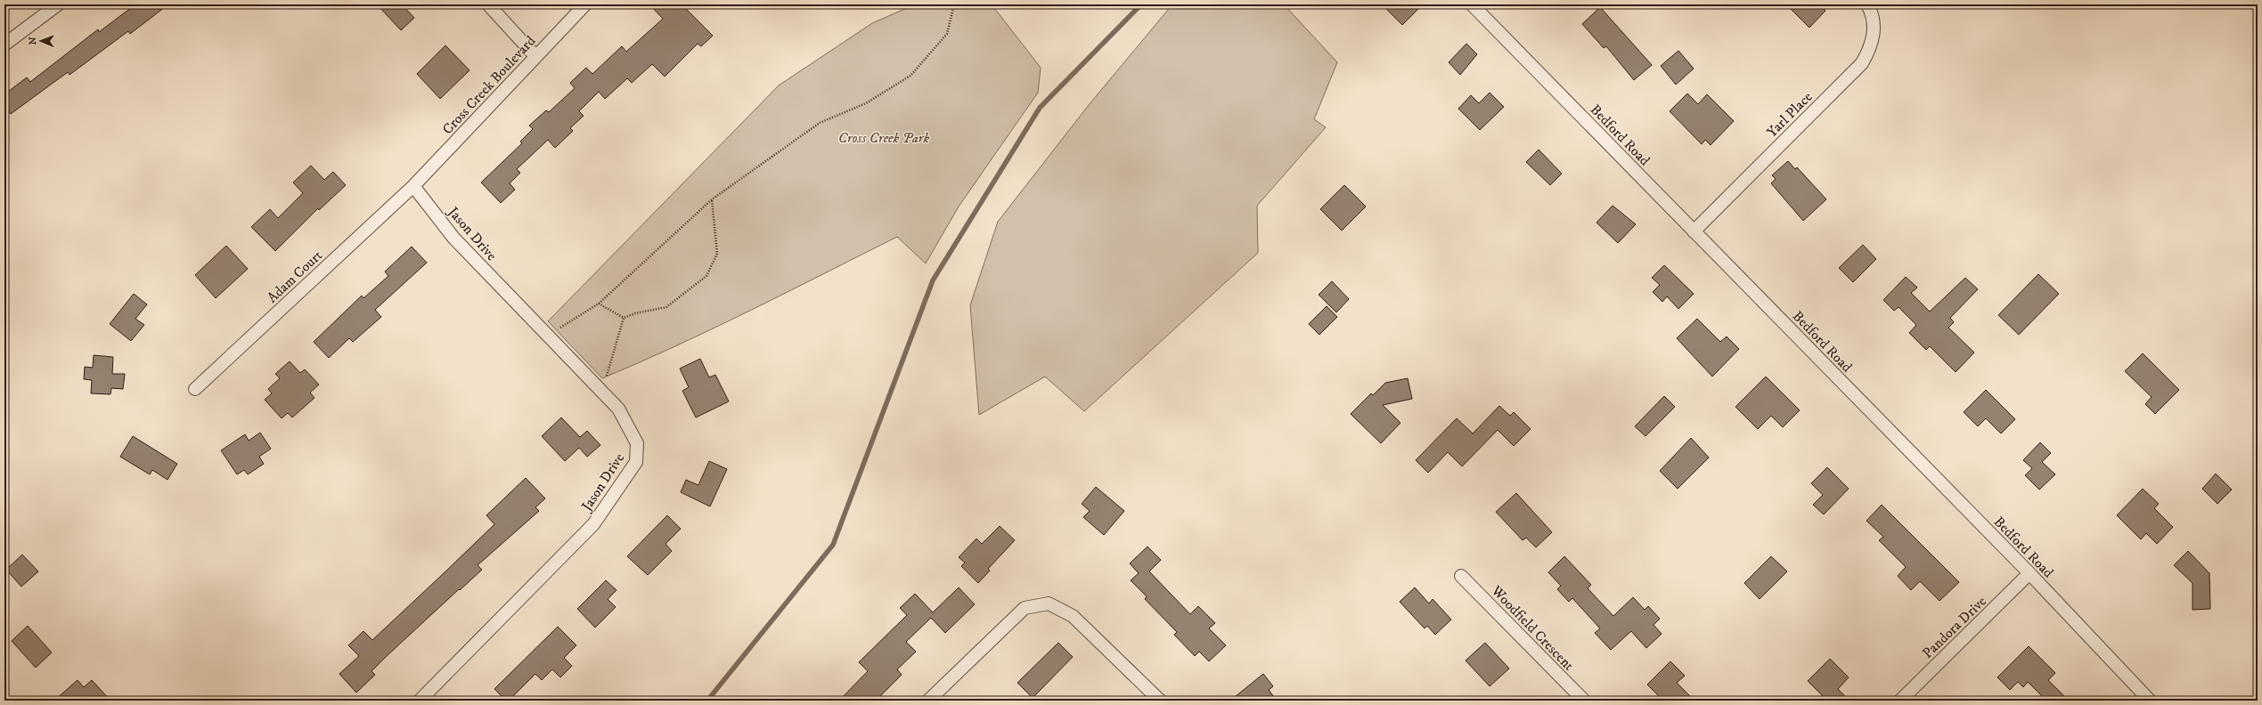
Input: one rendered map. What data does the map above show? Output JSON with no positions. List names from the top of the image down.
{
  "streets": {
    "street": [
      "Cross Creek Boulevard",
      "Yarl Place",
      "Bedford Road",
      "Jason Drive",
      "Adam Court",
      "Pandora Drive",
      "Woodfield Crescent"
    ]
  },
  "crossings": [
    ["Cross Creek Boulevard", "Jason Drive"],
    ["Cross Creek Boulevard", "Adam Court"],
    ["Yarl Place", "Bedford Road"],
    ["Bedford Road", "Pandora Drive"],
    ["Jason Drive", "Adam Court"]
  ],
  "parks": ["Cross Creek Park"],
  "north": "left"
}
